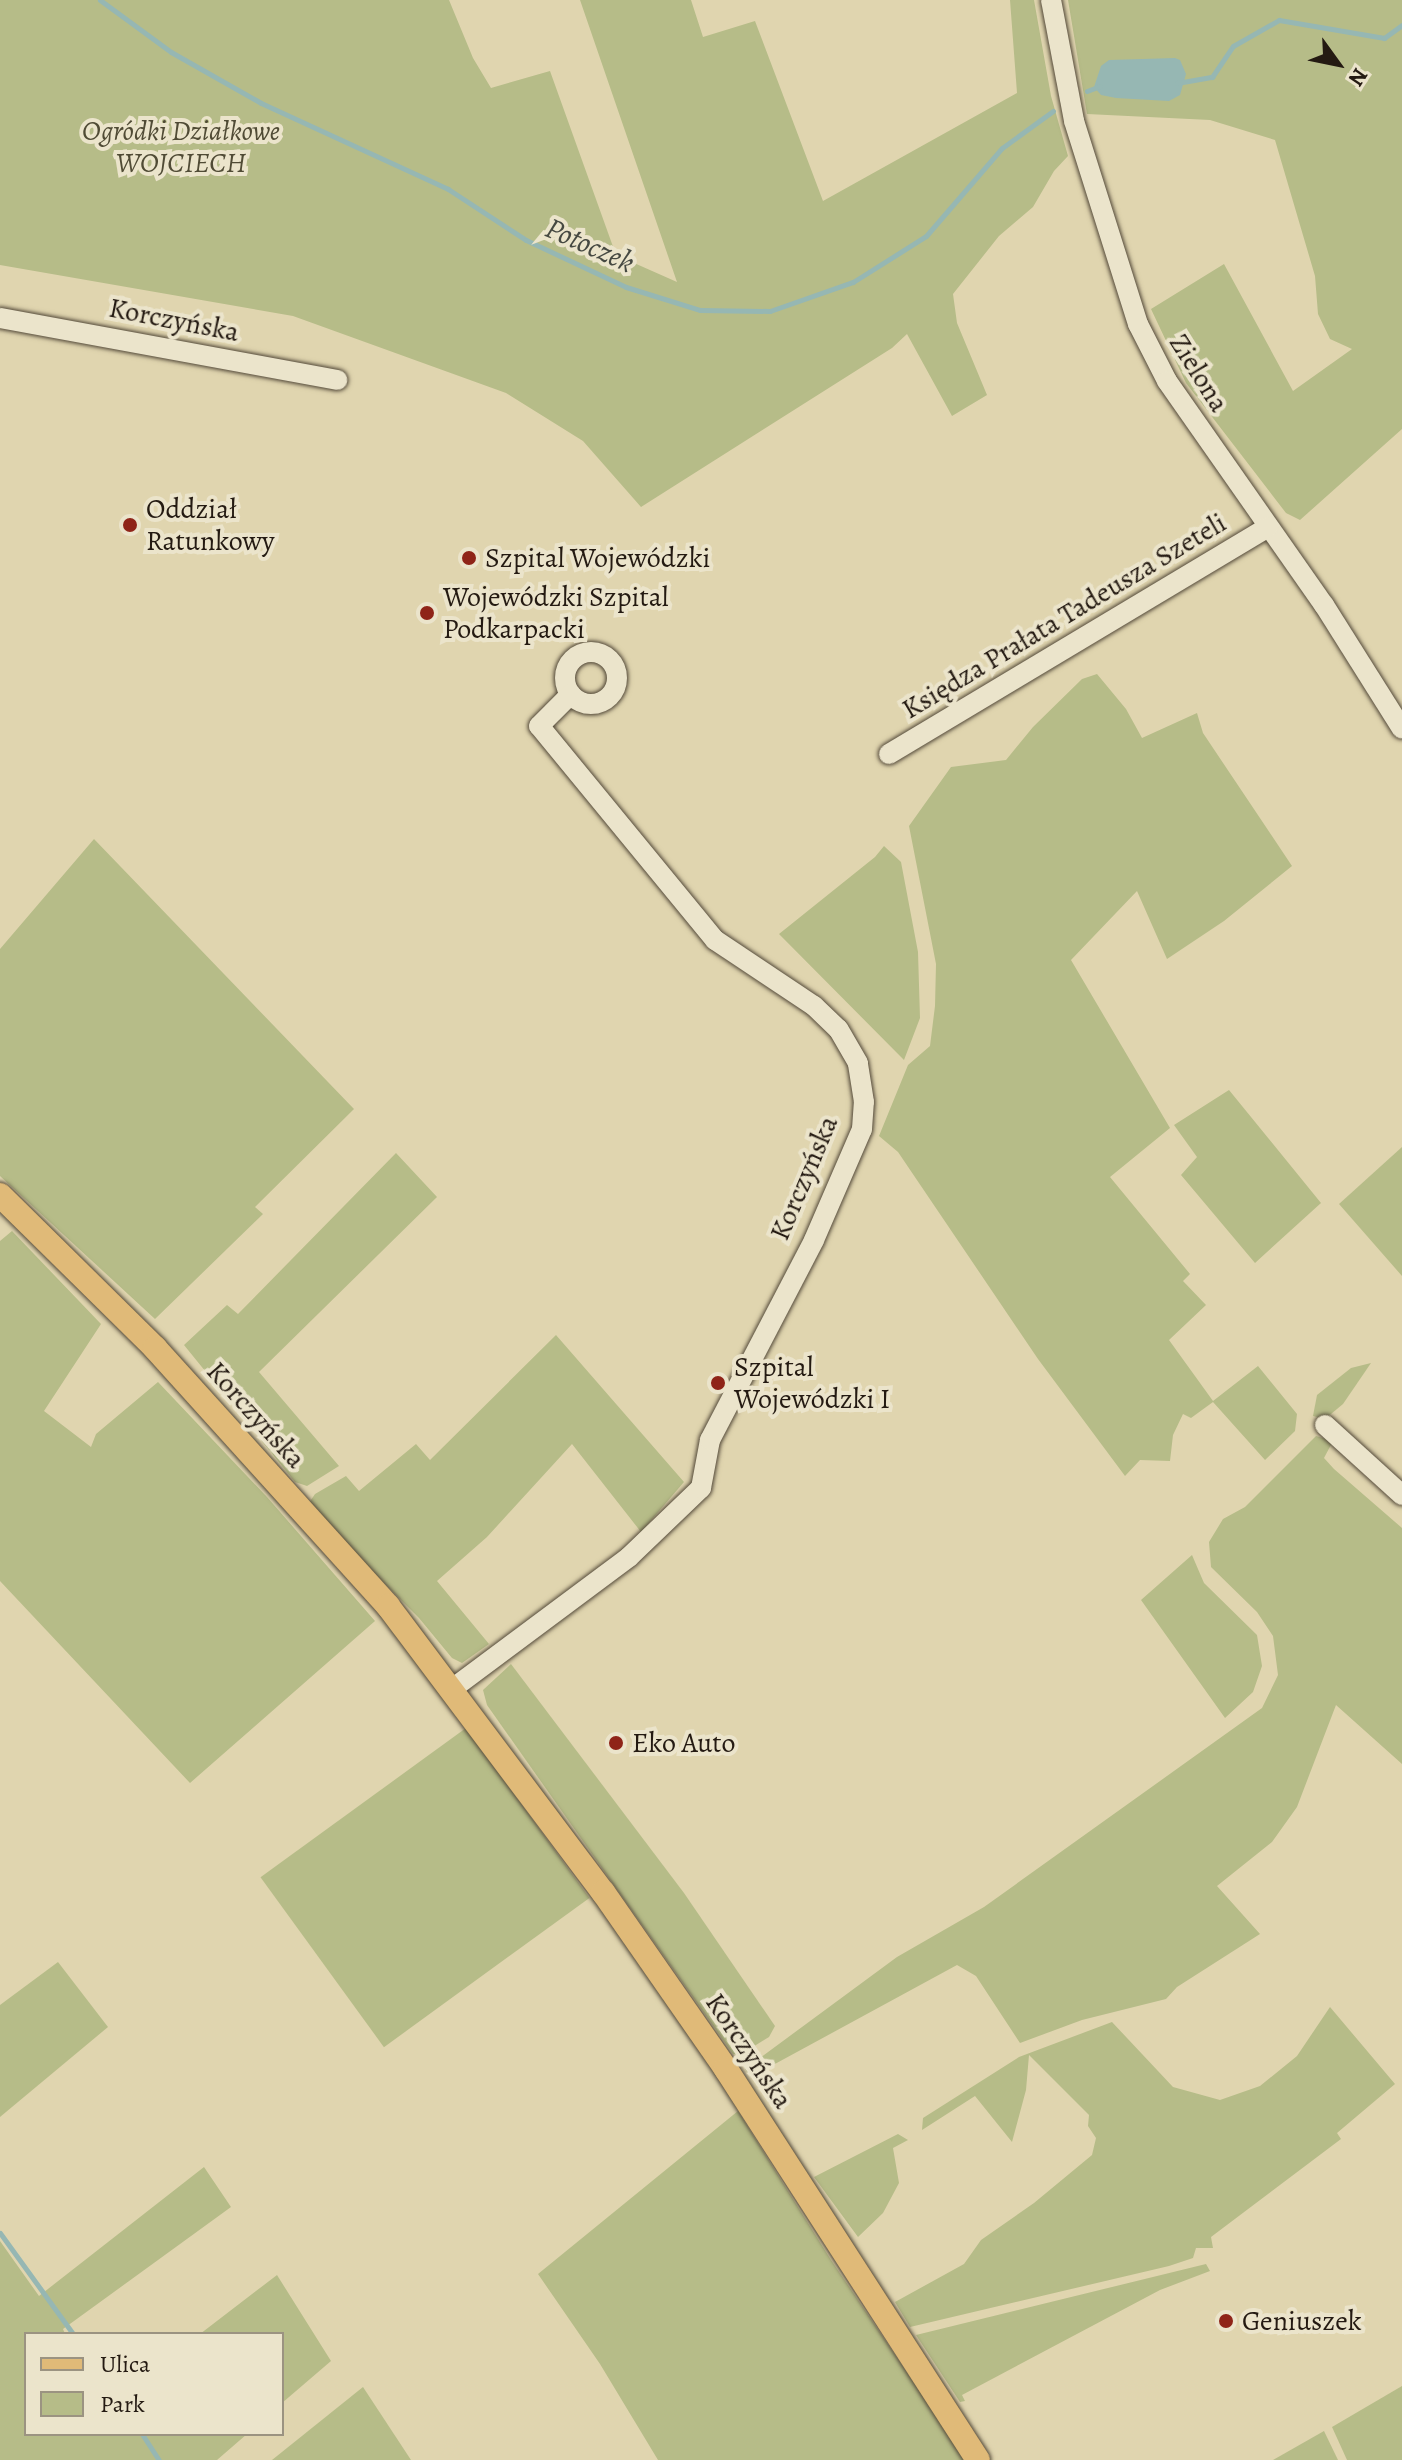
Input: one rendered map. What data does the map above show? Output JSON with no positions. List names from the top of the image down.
{
  "streets": {
    "main road": ["Korczyńska"],
    "street": ["Zielona", "Księdza Prałata Tadeusza Szeteli"]
  },
  "crossings": [
    ["Zielona", "Księdza Prałata Tadeusza Szeteli"]
  ],
  "water": ["Potoczek"],
  "parks": ["Ogródki Działkowe WOJCIECH"],
  "places": [
    "Oddział Ratunkowy",
    "Szpital Wojewódzki",
    "Wojewódzki Szpital Podkarpacki",
    "Szpital Wojewódzki I",
    "Eko Auto",
    "Geniuszek"
  ],
  "legend": ["Ulica", "Park"],
  "north": "bottom right"
}
